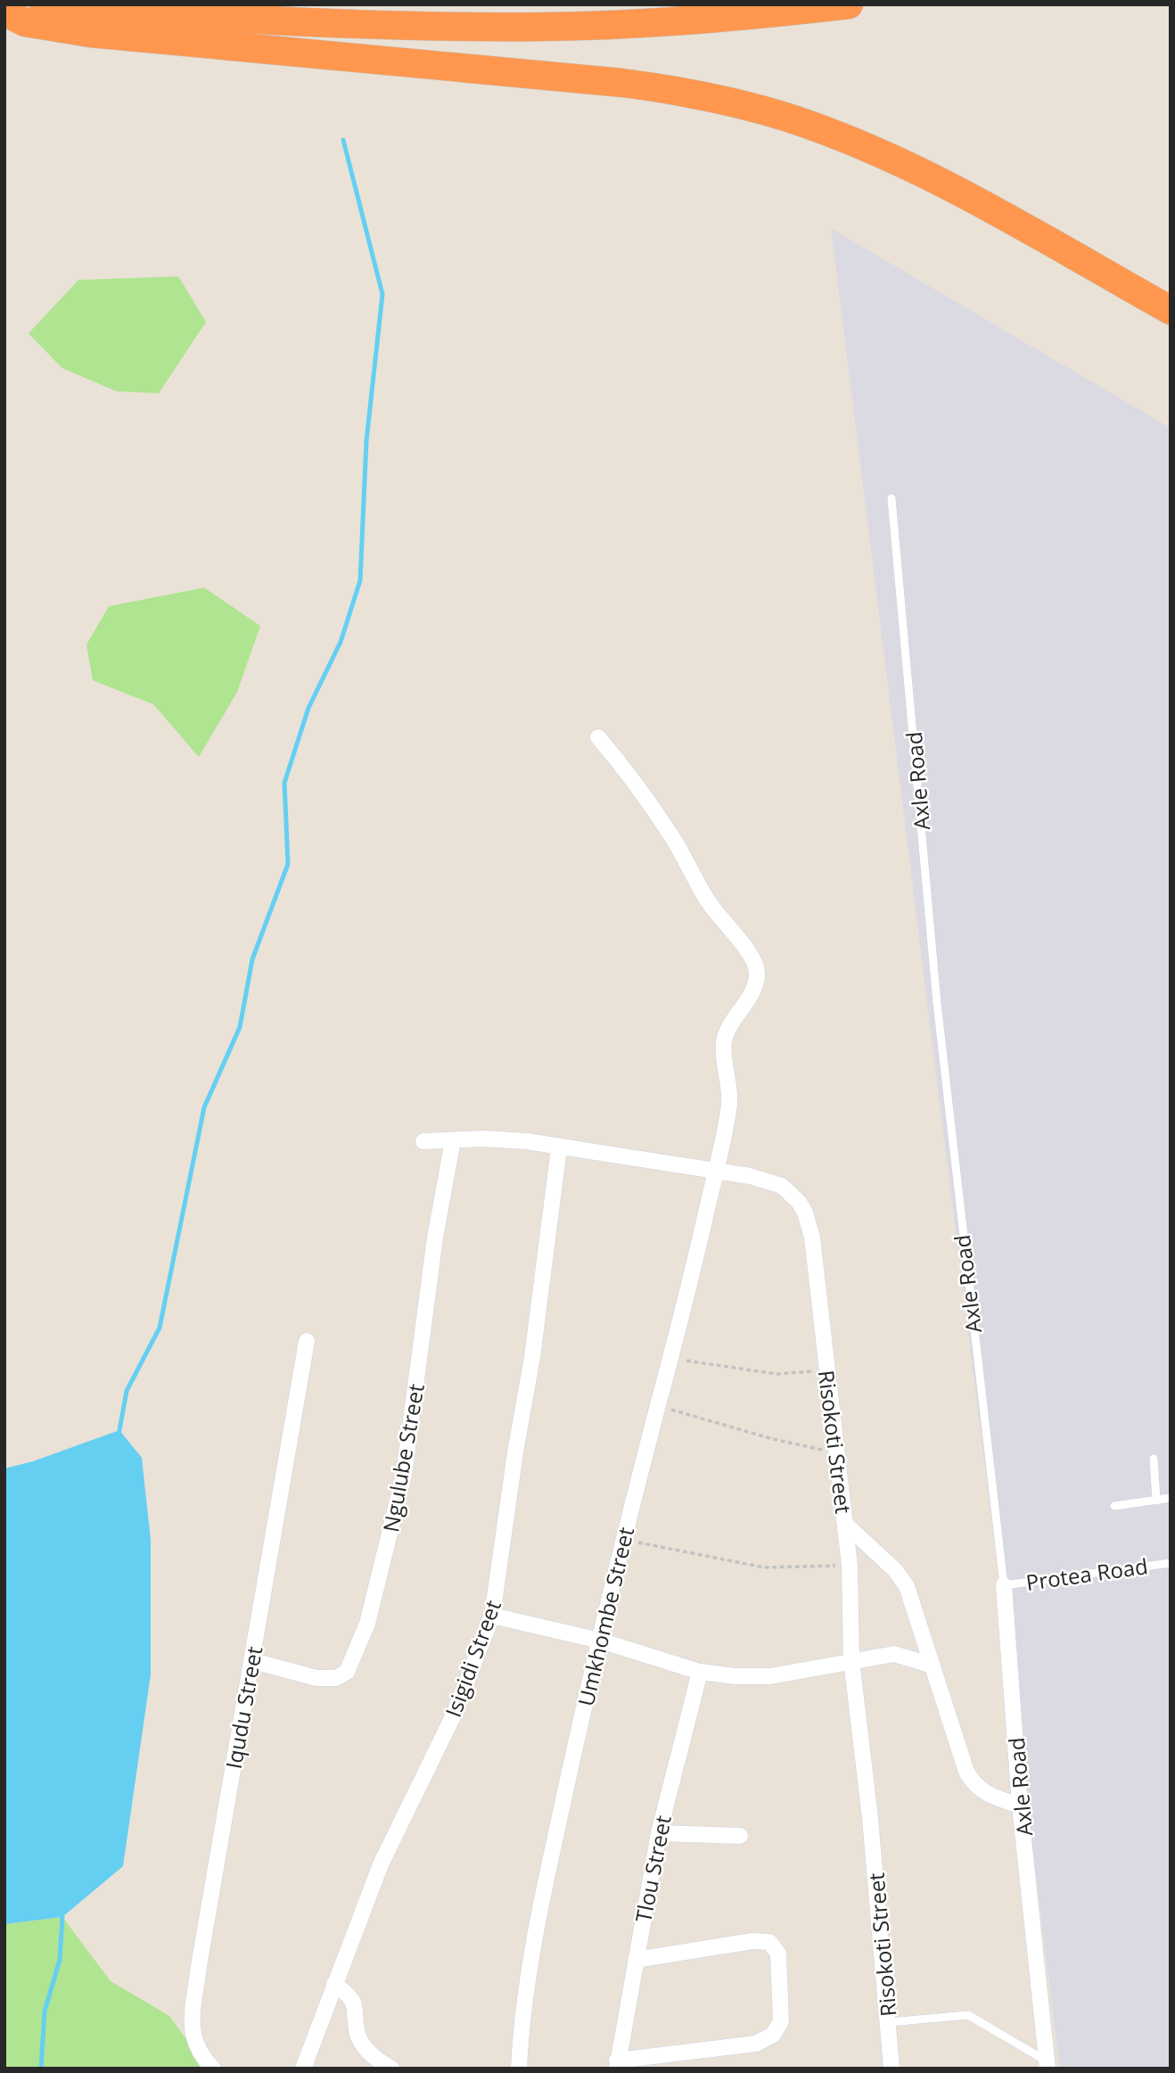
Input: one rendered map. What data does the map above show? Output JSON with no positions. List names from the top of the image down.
{
  "streets": {
    "street": [
      "Axle Road",
      "Risokoti Street",
      "Ngulube Street",
      "Umkhombe Street",
      "Isigidi Street",
      "Iqudu Street",
      "Tlou Street"
    ],
    "lane": ["Protea Road"]
  },
  "crossings": [
    ["Axle Road", "Protea Road"],
    ["Risokoti Street", "Ngulube Street"],
    ["Risokoti Street", "Umkhombe Street"],
    ["Risokoti Street", "Isigidi Street"],
    ["Ngulube Street", "Iqudu Street"]
  ]
}
